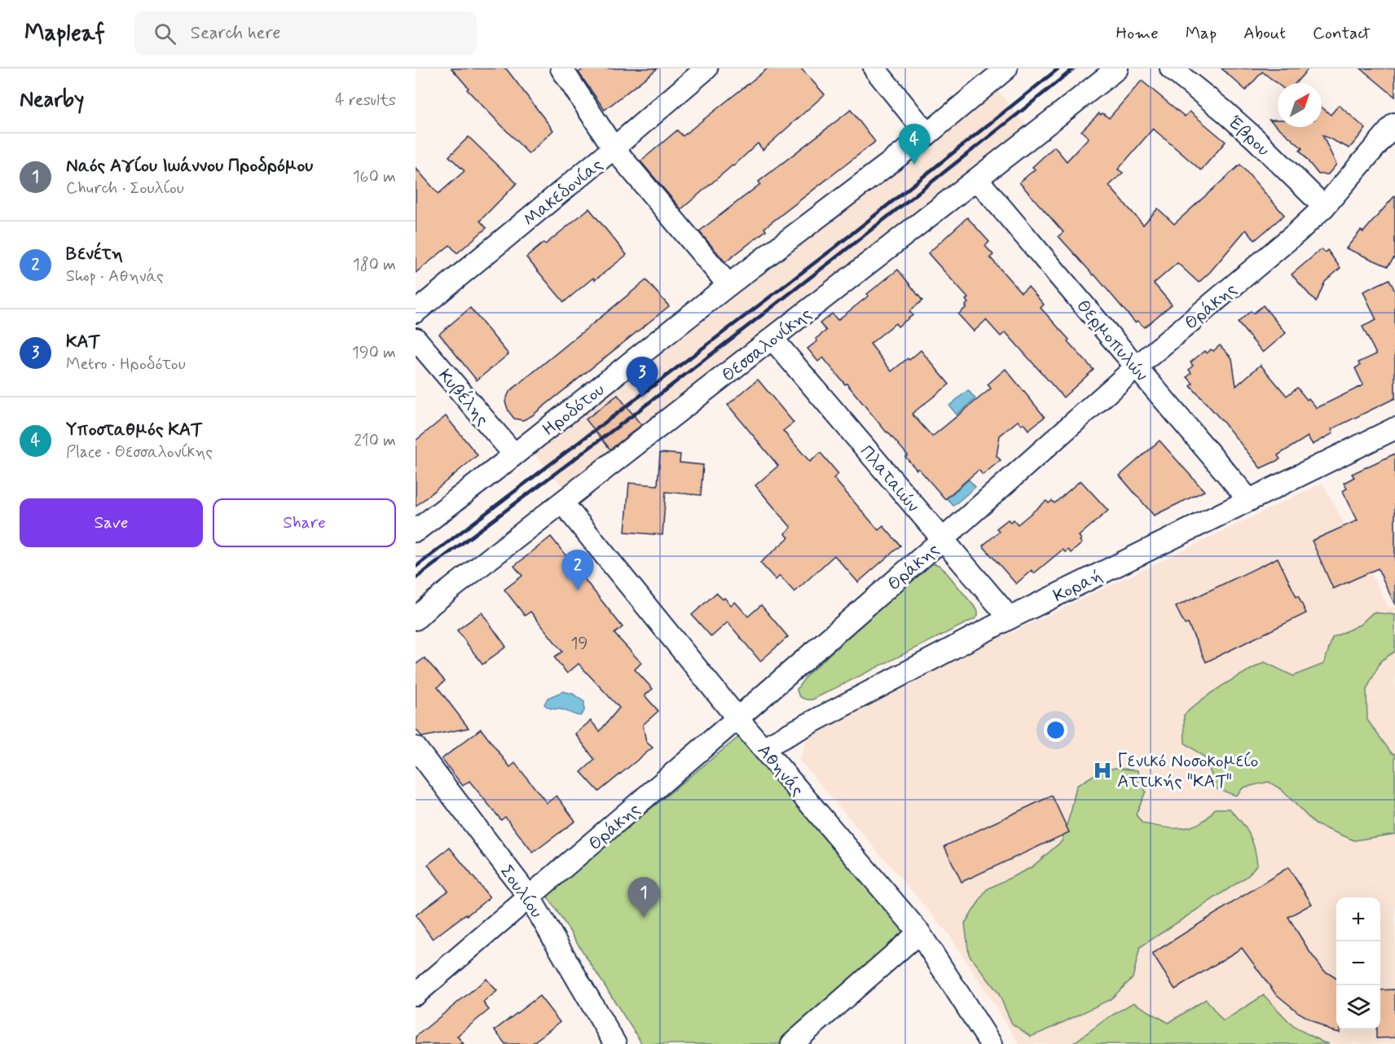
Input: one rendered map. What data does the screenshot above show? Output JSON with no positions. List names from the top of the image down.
{
  "streets": {
    "street": [
      "Έβρου",
      "Μακεδονίας",
      "Θράκης",
      "Θερμοπυλών",
      "Θεσσαλονίκης",
      "Κυβέλης",
      "Ηροδότου",
      "Πλαταιών",
      "Κοραή",
      "Αθηνάς",
      "Σουλίου"
    ]
  },
  "crossings": [
    ["Έβρου", "Θράκης"],
    ["Θράκης", "Θερμοπυλών"],
    ["Θράκης", "Πλαταιών"],
    ["Θράκης", "Αθηνάς"],
    ["Θράκης", "Σουλίου"],
    ["Θερμοπυλών", "Θεσσαλονίκης"],
    ["Θερμοπυλών", "Κοραή"],
    ["Θεσσαλονίκης", "Πλαταιών"],
    ["Θεσσαλονίκης", "Αθηνάς"],
    ["Κυβέλης", "Ηροδότου"],
    ["Πλαταιών", "Κοραή"],
    ["Κοραή", "Αθηνάς"]
  ],
  "places": {
    "hospital": ["Γενικό Νοσοκομείο Αττικής \"ΚΑΤ\""]
  },
  "house_numbers": ["19"],
  "north": "top right",
  "page": {
    "header": "Mapleaf",
    "search": "Search here",
    "nav": [
      "Home",
      "Map",
      "About",
      "Contact"
    ],
    "heading": ["Nearby", "4 results"],
    "pins": [
      "4",
      "3",
      "2",
      "1"
    ],
    "list": [
      {
        "mark": "1",
        "name": "Ναός Αγίου Ιωάννου Προδρόμου",
        "note": "Church · Σουλίου",
        "value": "160 m"
      },
      {
        "mark": "2",
        "name": "Βενέτη",
        "note": "Shop · Αθηνάς",
        "value": "180 m"
      },
      {
        "mark": "3",
        "name": "ΚΑΤ",
        "note": "Metro · Ηροδότου",
        "value": "190 m"
      },
      {
        "mark": "4",
        "name": "Υποσταθμός ΚΑΤ",
        "note": "Place · Θεσσαλονίκης",
        "value": "210 m"
      }
    ],
    "buttons": ["Save", "Share"],
    "map_buttons": ["+", "−"]
  }
}
